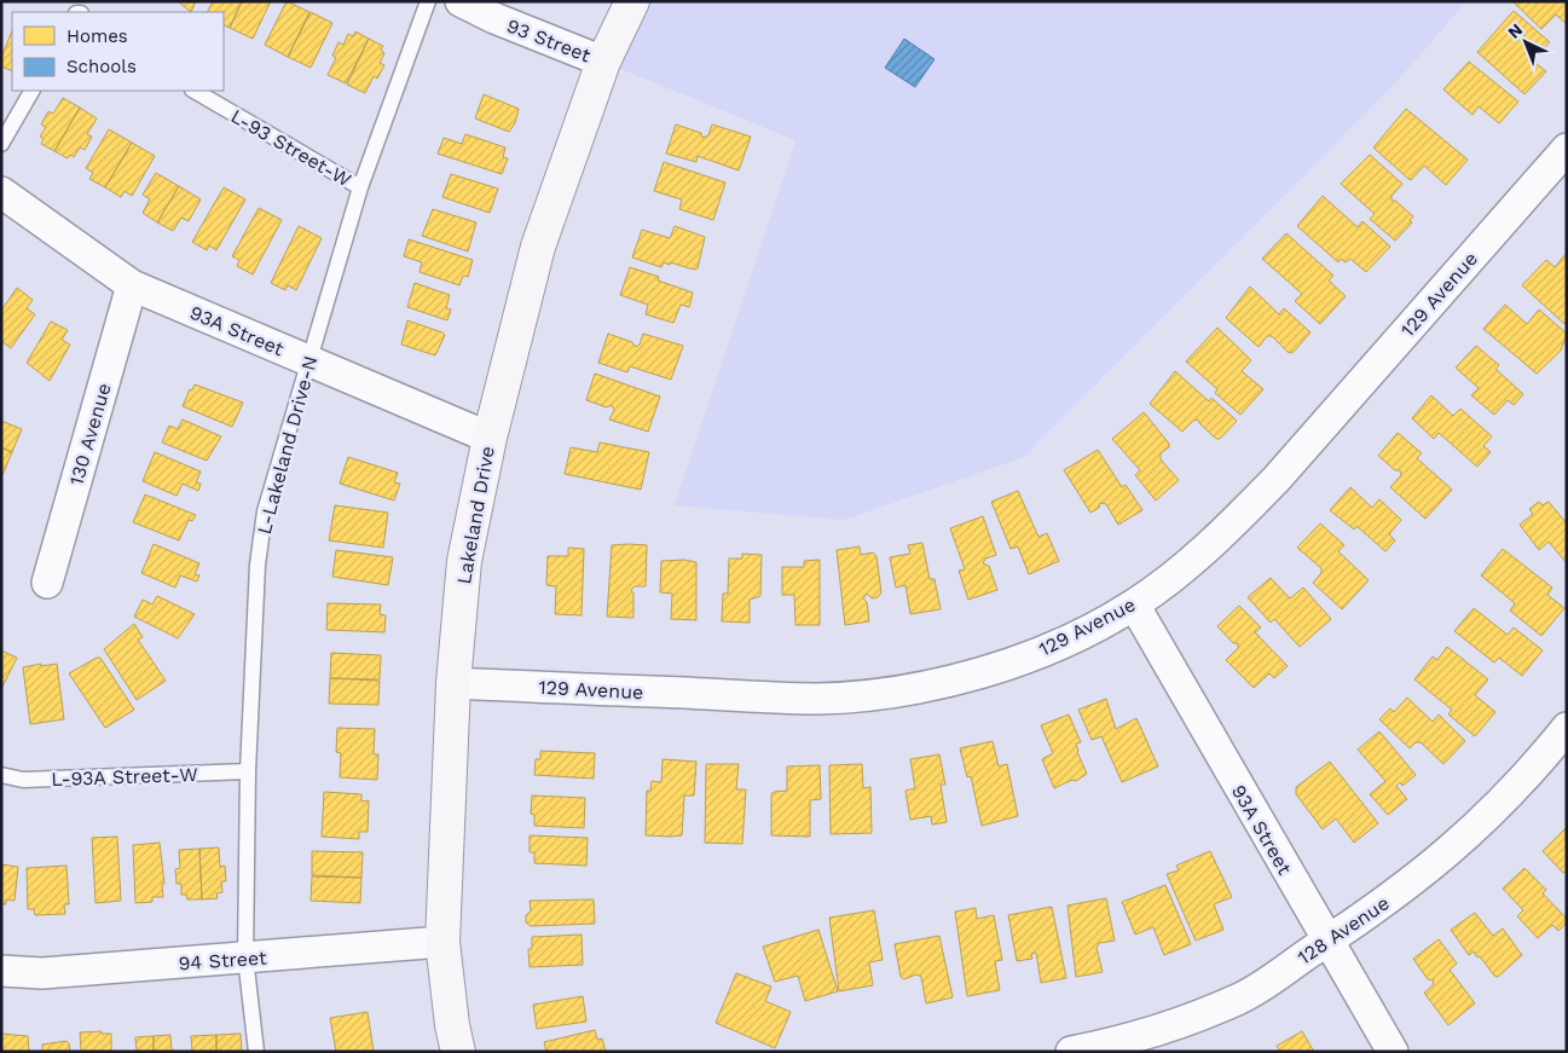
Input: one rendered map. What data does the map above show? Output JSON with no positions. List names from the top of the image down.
{
  "streets": {
    "street": [
      "93 Street",
      "129 Avenue",
      "93A Street",
      "130 Avenue",
      "Lakeland Drive",
      "128 Avenue",
      "94 Street"
    ],
    "lane": ["L-93 Street-W", "L-Lakeland Drive-N", "L-93A Street-W"]
  },
  "crossings": [
    ["93 Street", "Lakeland Drive"],
    ["L-93 Street-W", "L-Lakeland Drive-N"],
    ["129 Avenue", "93A Street"],
    ["129 Avenue", "Lakeland Drive"],
    ["93A Street", "130 Avenue"],
    ["93A Street", "L-Lakeland Drive-N"],
    ["93A Street", "Lakeland Drive"],
    ["93A Street", "128 Avenue"],
    ["L-Lakeland Drive-N", "L-93A Street-W"],
    ["L-Lakeland Drive-N", "94 Street"],
    ["Lakeland Drive", "94 Street"]
  ],
  "legend": ["Homes", "Schools"],
  "north": "top left"
}
